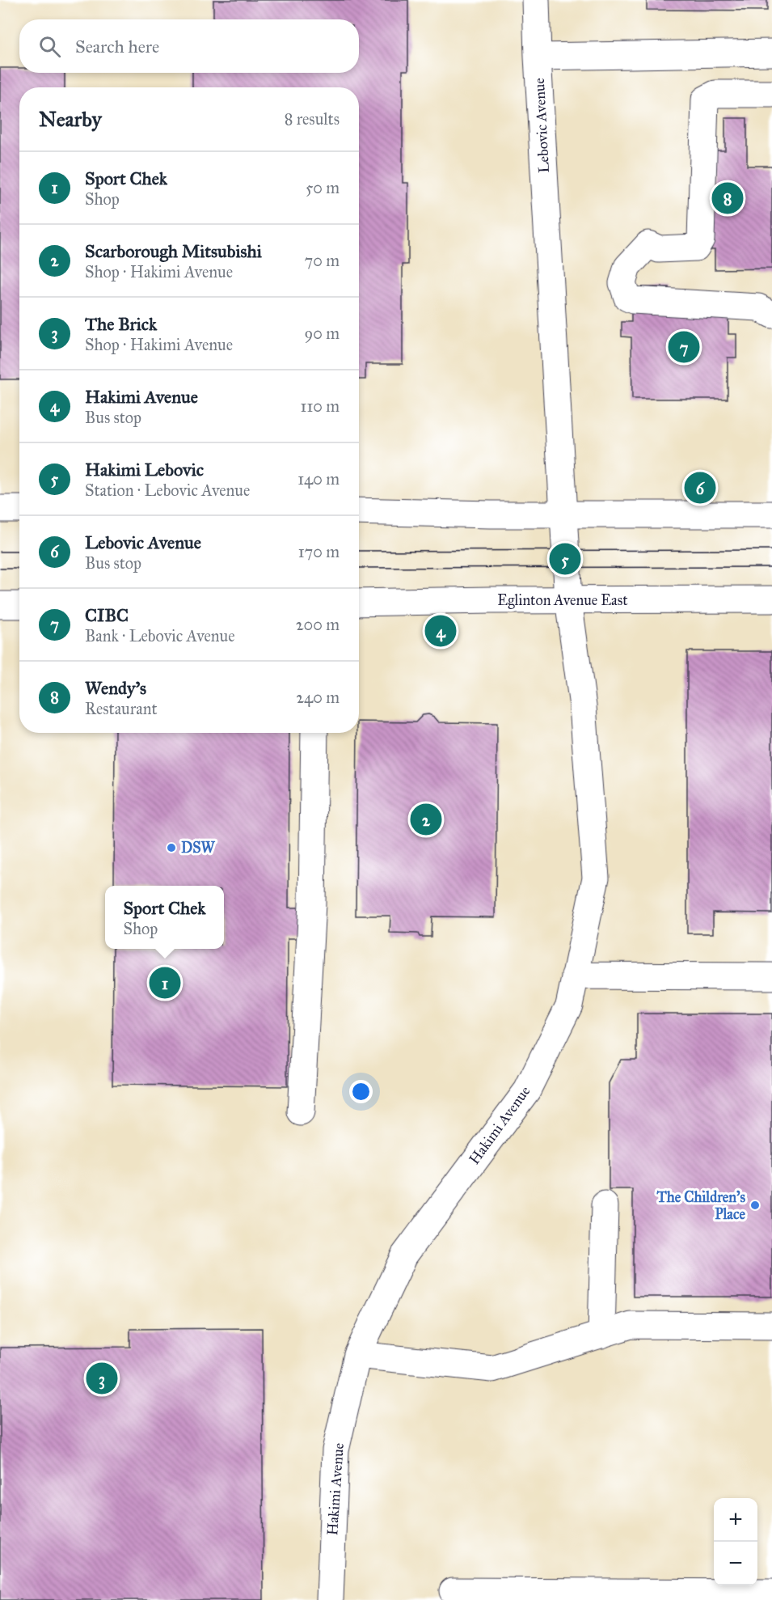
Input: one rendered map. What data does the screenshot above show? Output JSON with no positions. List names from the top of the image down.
{
  "streets": {
    "street": ["Lebovic Avenue", "Eglinton Avenue East", "Hakimi Avenue"]
  },
  "crossings": [
    ["Lebovic Avenue", "Eglinton Avenue East"],
    ["Lebovic Avenue", "Hakimi Avenue"],
    ["Eglinton Avenue East", "Hakimi Avenue"]
  ],
  "places": ["DSW", "The Children's Place"],
  "page": {
    "search": "Search here",
    "heading": ["Nearby", "8 results"],
    "list": [
      {
        "mark": "1",
        "name": "Sport Chek",
        "note": "Shop",
        "value": "50 m"
      },
      {
        "mark": "2",
        "name": "Scarborough Mitsubishi",
        "note": "Shop · Hakimi Avenue",
        "value": "70 m"
      },
      {
        "mark": "3",
        "name": "The Brick",
        "note": "Shop · Hakimi Avenue",
        "value": "90 m"
      },
      {
        "mark": "4",
        "name": "Hakimi Avenue",
        "note": "Bus stop",
        "value": "110 m"
      },
      {
        "mark": "5",
        "name": "Hakimi Lebovic",
        "note": "Station · Lebovic Avenue",
        "value": "140 m"
      },
      {
        "mark": "6",
        "name": "Lebovic Avenue",
        "note": "Bus stop",
        "value": "170 m"
      },
      {
        "mark": "7",
        "name": "CIBC",
        "note": "Bank · Lebovic Avenue",
        "value": "200 m"
      },
      {
        "mark": "8",
        "name": "Wendy's",
        "note": "Restaurant",
        "value": "240 m"
      }
    ],
    "pins": [
      "8",
      "7",
      "6",
      "5",
      "4",
      "2",
      "1",
      "3"
    ],
    "popup": ["Sport Chek", "Shop"],
    "map_buttons": ["+", "−"]
  }
}
